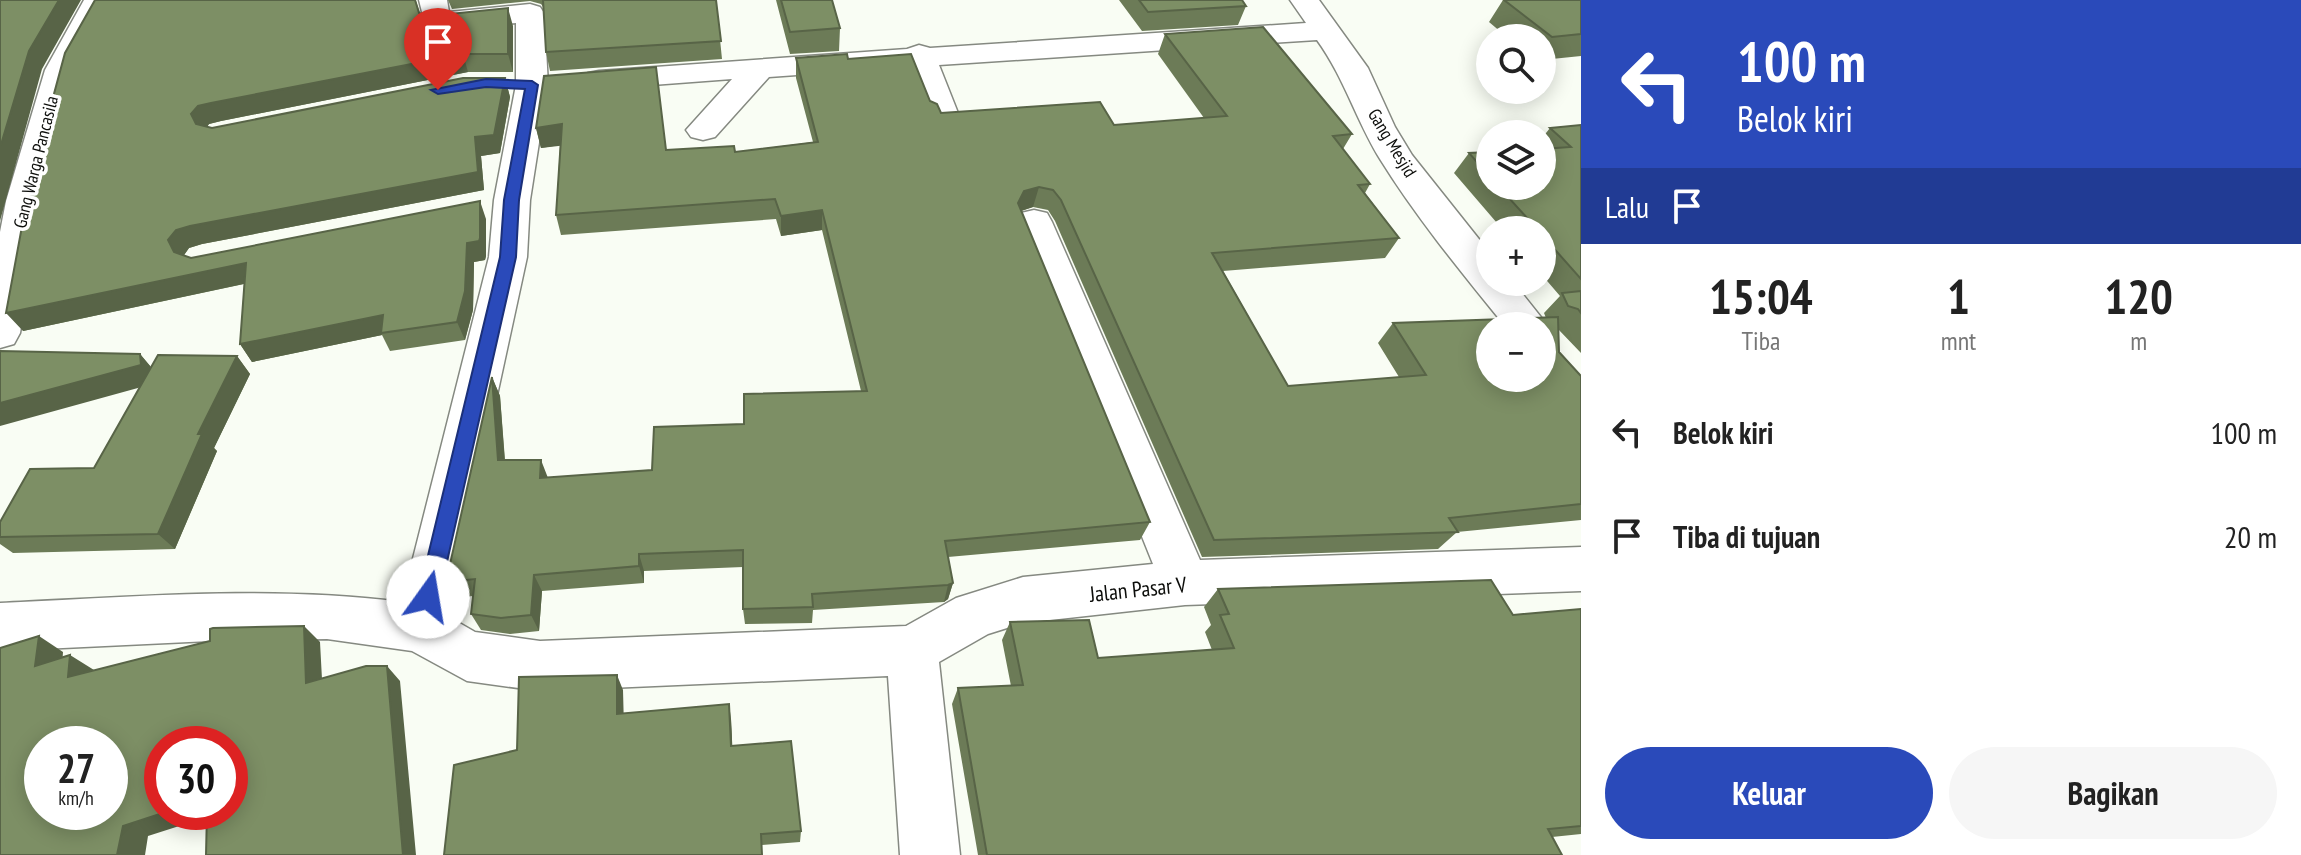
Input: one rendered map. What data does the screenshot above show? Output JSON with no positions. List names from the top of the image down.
{
  "streets": {
    "street": ["Gang Mesjid", "Gang Warga Pancasila", "Jalan Pasar V"]
  },
  "page": {
    "turn": ["100 m", "Belok kiri"],
    "map_buttons": ["+", "−"],
    "then": "Lalu",
    "eta": [
      "15:04",
      "Tiba",
      "1",
      "mnt",
      "120",
      "m"
    ],
    "list": [
      {
        "name": "Belok kiri",
        "value": "100 m"
      },
      {
        "name": "Tiba di tujuan",
        "value": "20 m"
      }
    ],
    "speed": "27 km/h",
    "limit": "30",
    "buttons": ["Keluar", "Bagikan"]
  }
}
